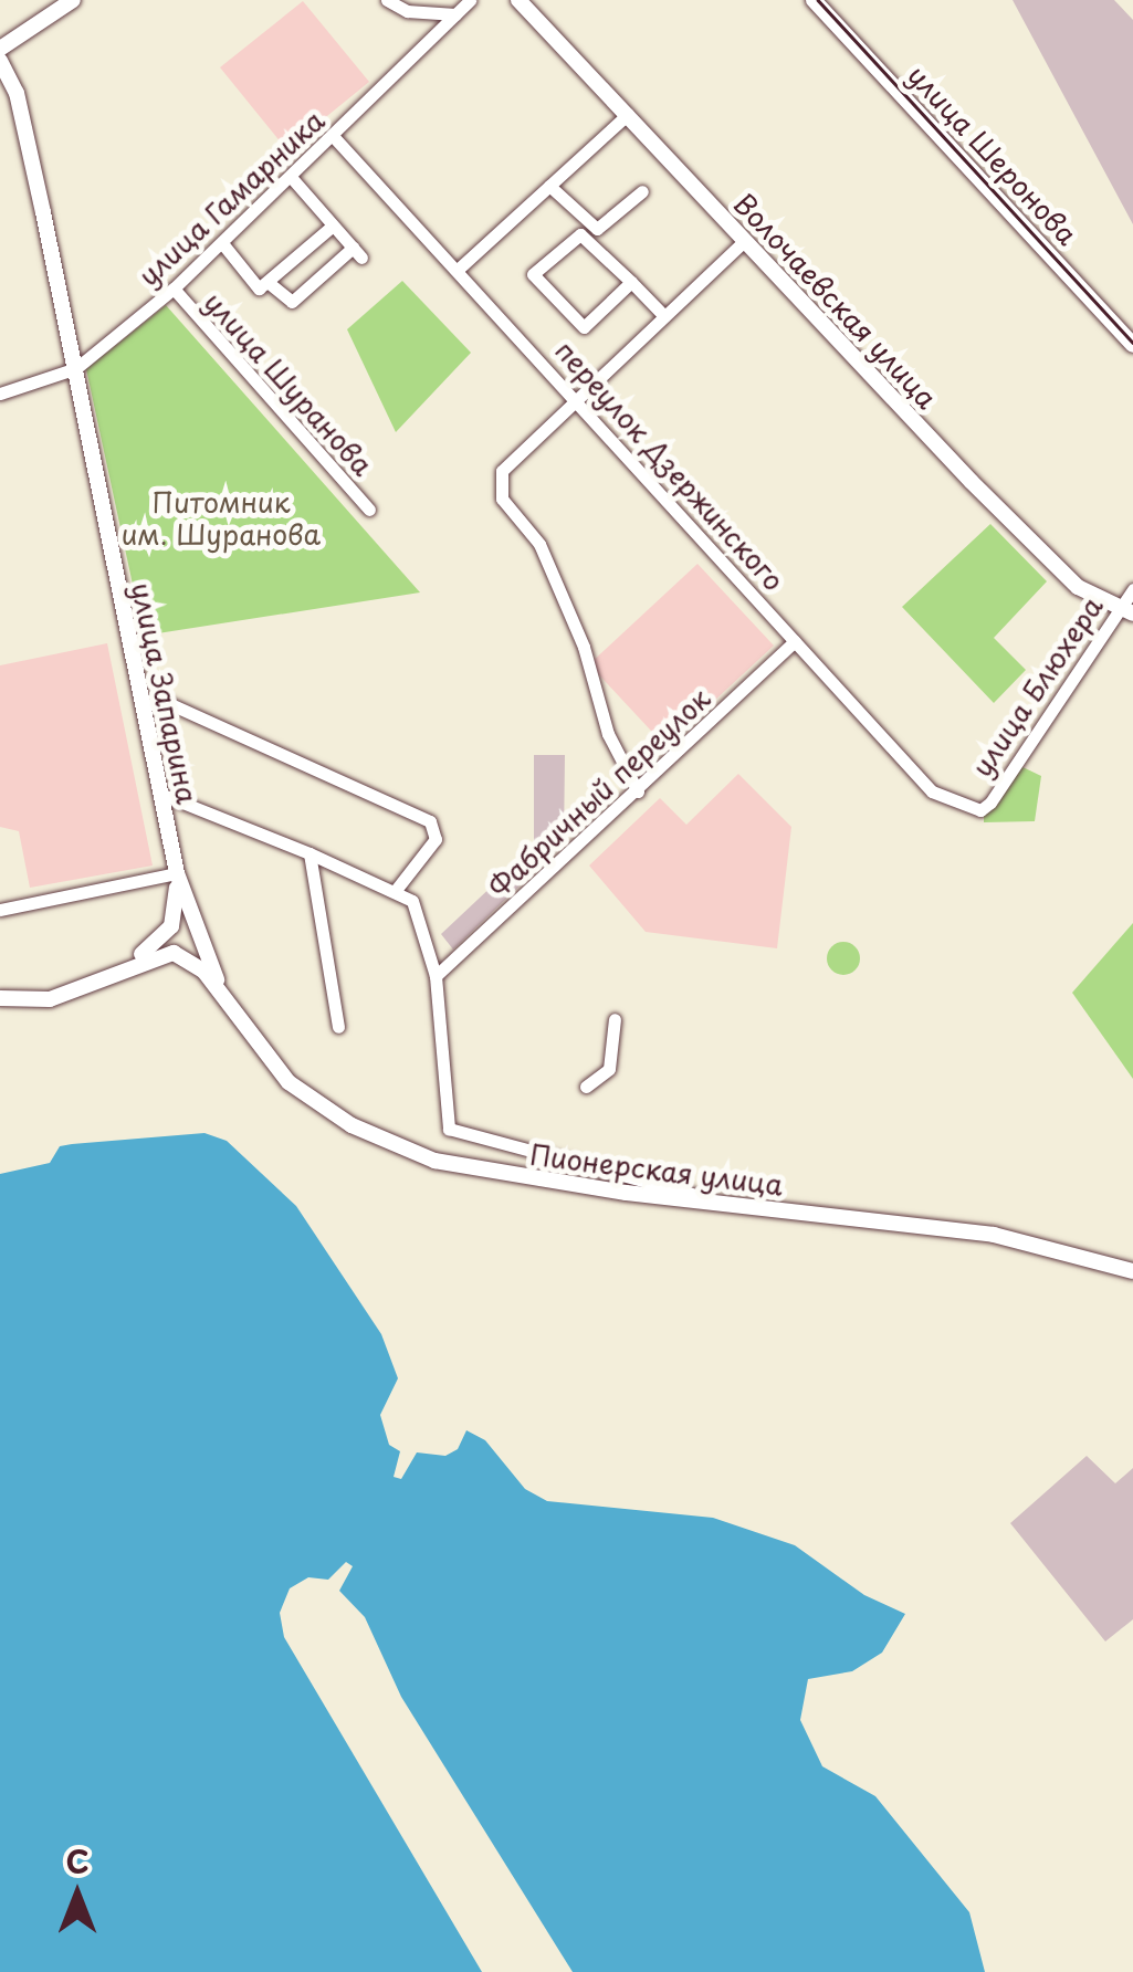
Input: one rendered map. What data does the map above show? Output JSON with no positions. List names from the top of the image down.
{
  "streets": {
    "main road": [
      "улица Шеронова",
      "Волочаевская улица",
      "улица Запарина",
      "Пионерская улица"
    ],
    "street": [
      "улица Гамарника",
      "улица Шуранова",
      "переулок Дзержинского",
      "улица Блюхера",
      "Фабричный переулок"
    ]
  },
  "crossings": [
    ["улица Гамарника", "улица Шуранова"],
    ["улица Гамарника", "переулок Дзержинского"],
    ["улица Гамарника", "улица Запарина"],
    ["Волочаевская улица", "улица Блюхера"],
    ["переулок Дзержинского", "улица Блюхера"],
    ["переулок Дзержинского", "Фабричный переулок"],
    ["улица Запарина", "Пионерская улица"]
  ],
  "parks": ["Питомник им. Шуранова"],
  "north": "top"
}
